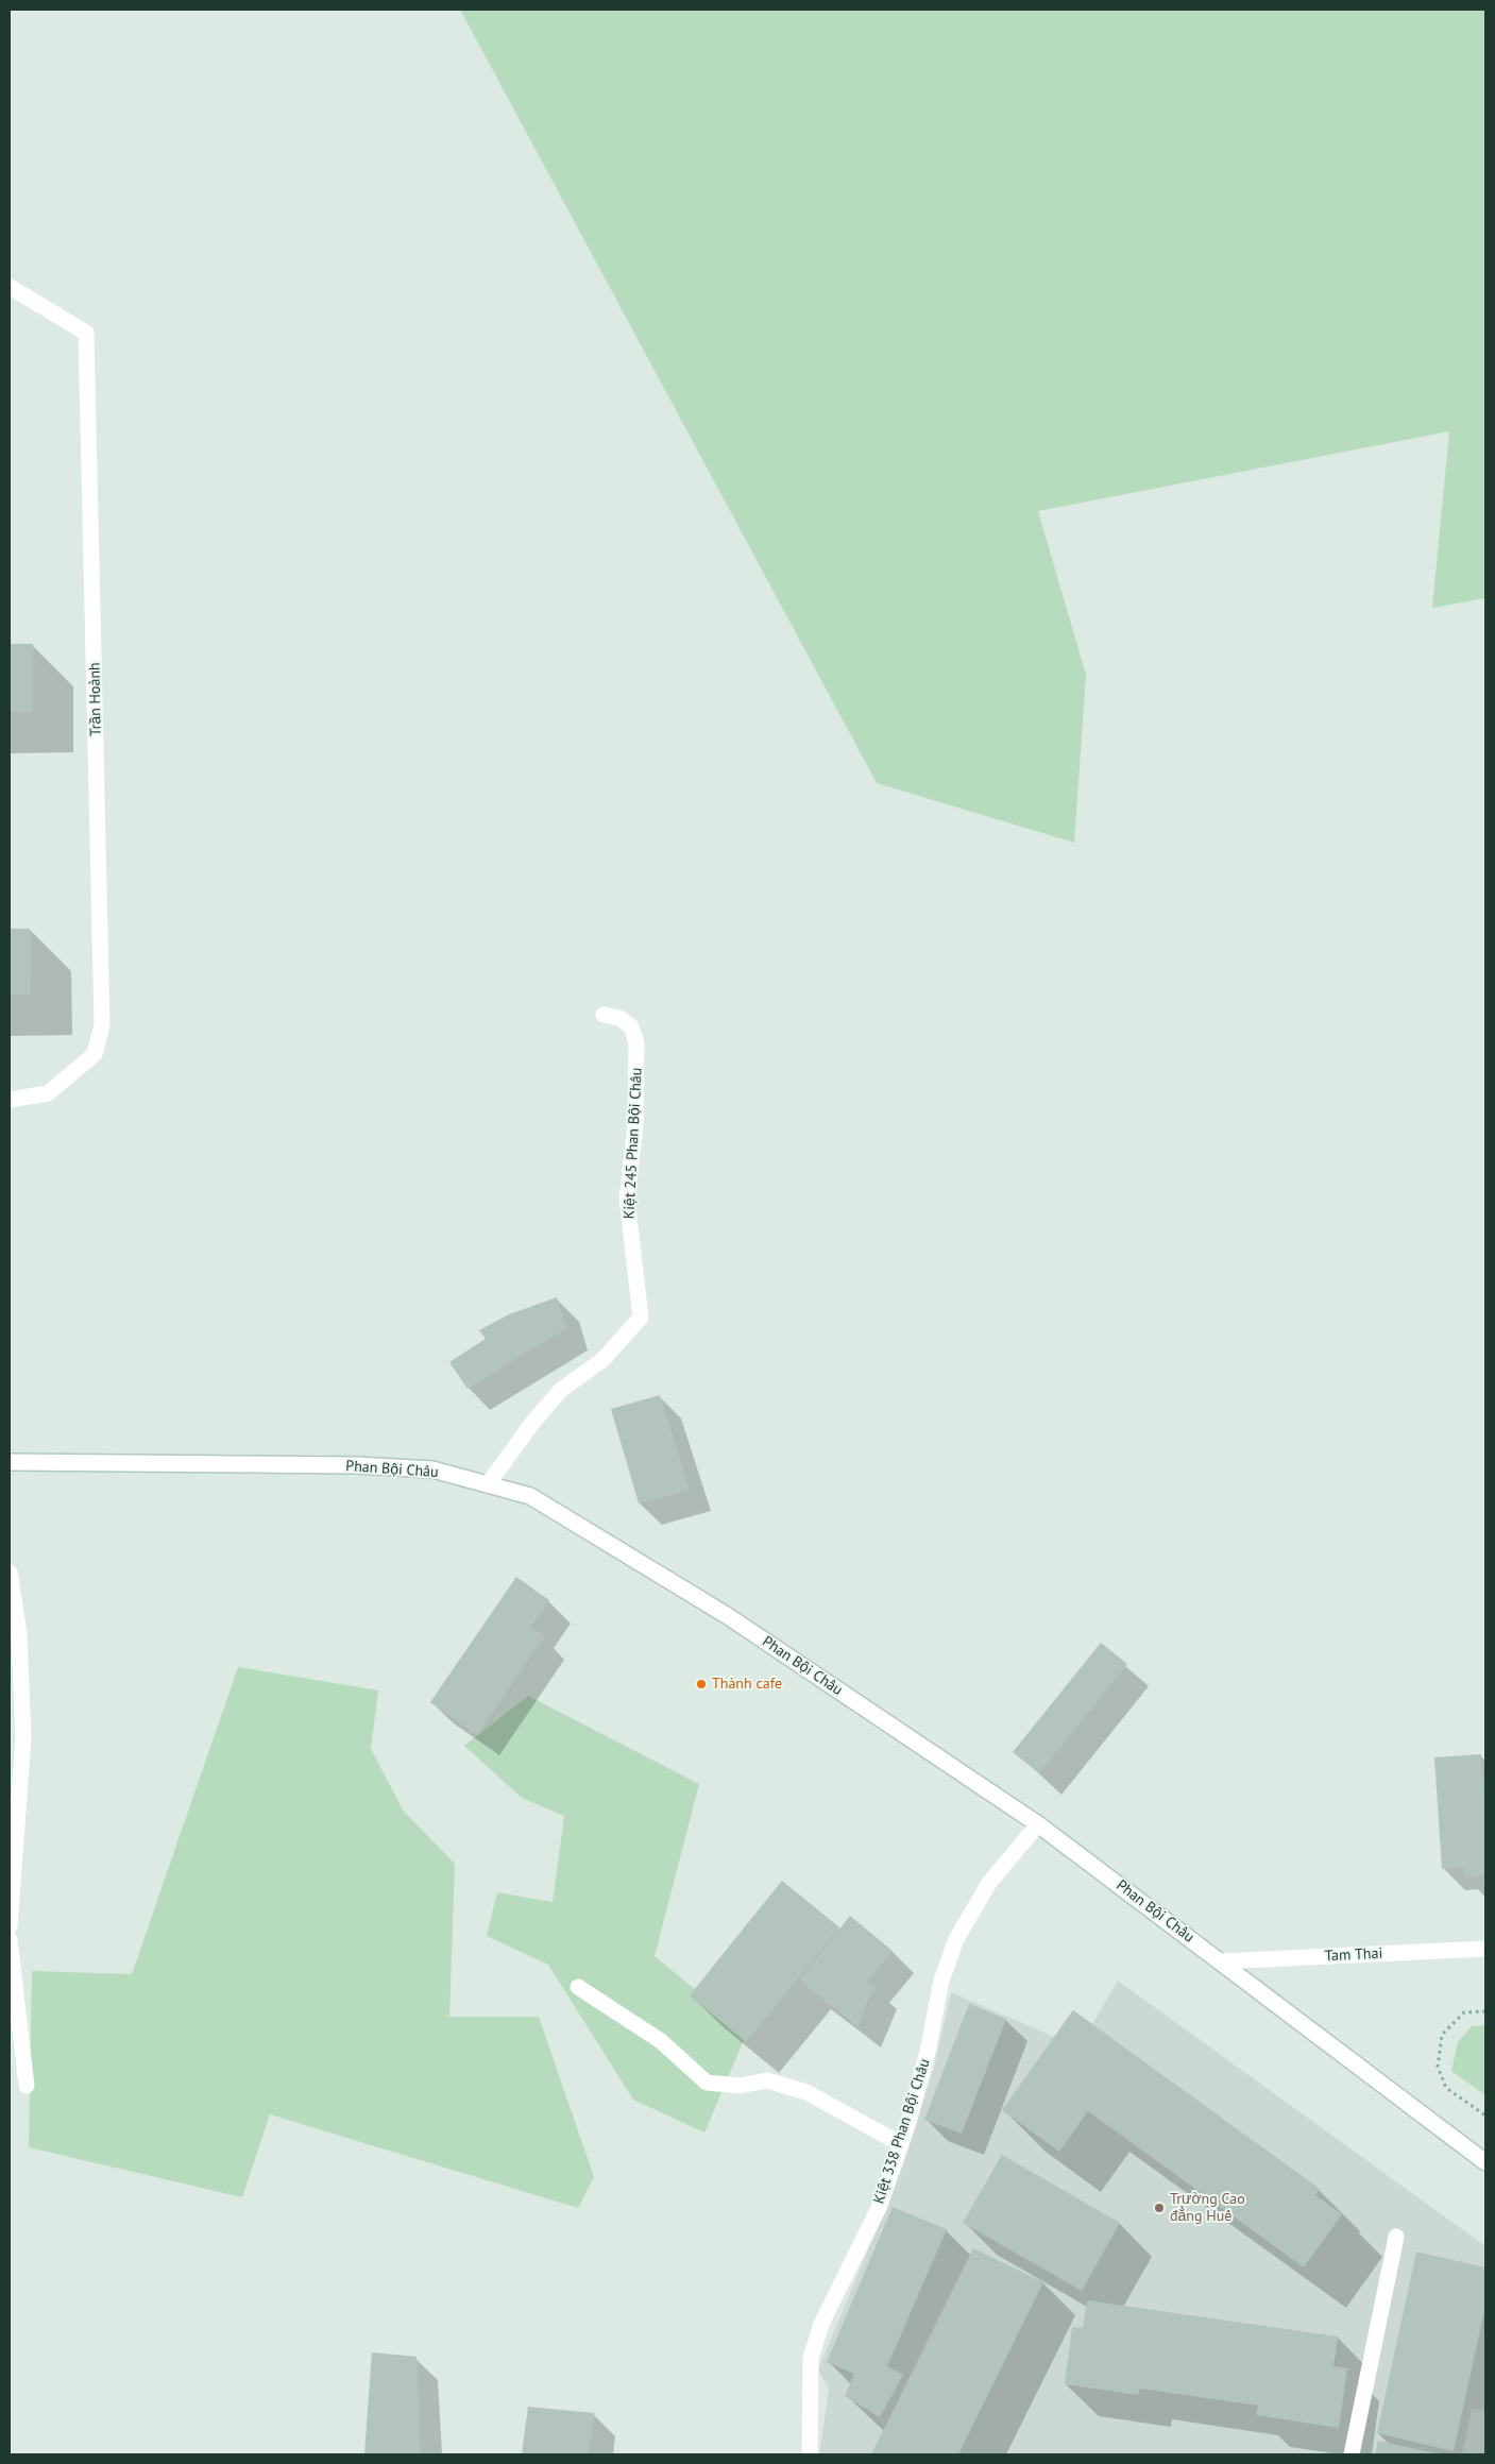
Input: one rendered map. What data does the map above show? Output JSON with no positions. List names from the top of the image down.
{
  "streets": {
    "street": [
      "Trần Hoành",
      "Kiệt 245 Phan Bội Châu",
      "Phan Bội Châu",
      "Tam Thai",
      "Kiệt 338 Phan Bội Châu"
    ]
  },
  "crossings": [
    ["Kiệt 245 Phan Bội Châu", "Phan Bội Châu"],
    ["Phan Bội Châu", "Tam Thai"],
    ["Phan Bội Châu", "Kiệt 338 Phan Bội Châu"]
  ],
  "places": ["Thành cafe", "Trường Cao đẳng Huế"]
}
